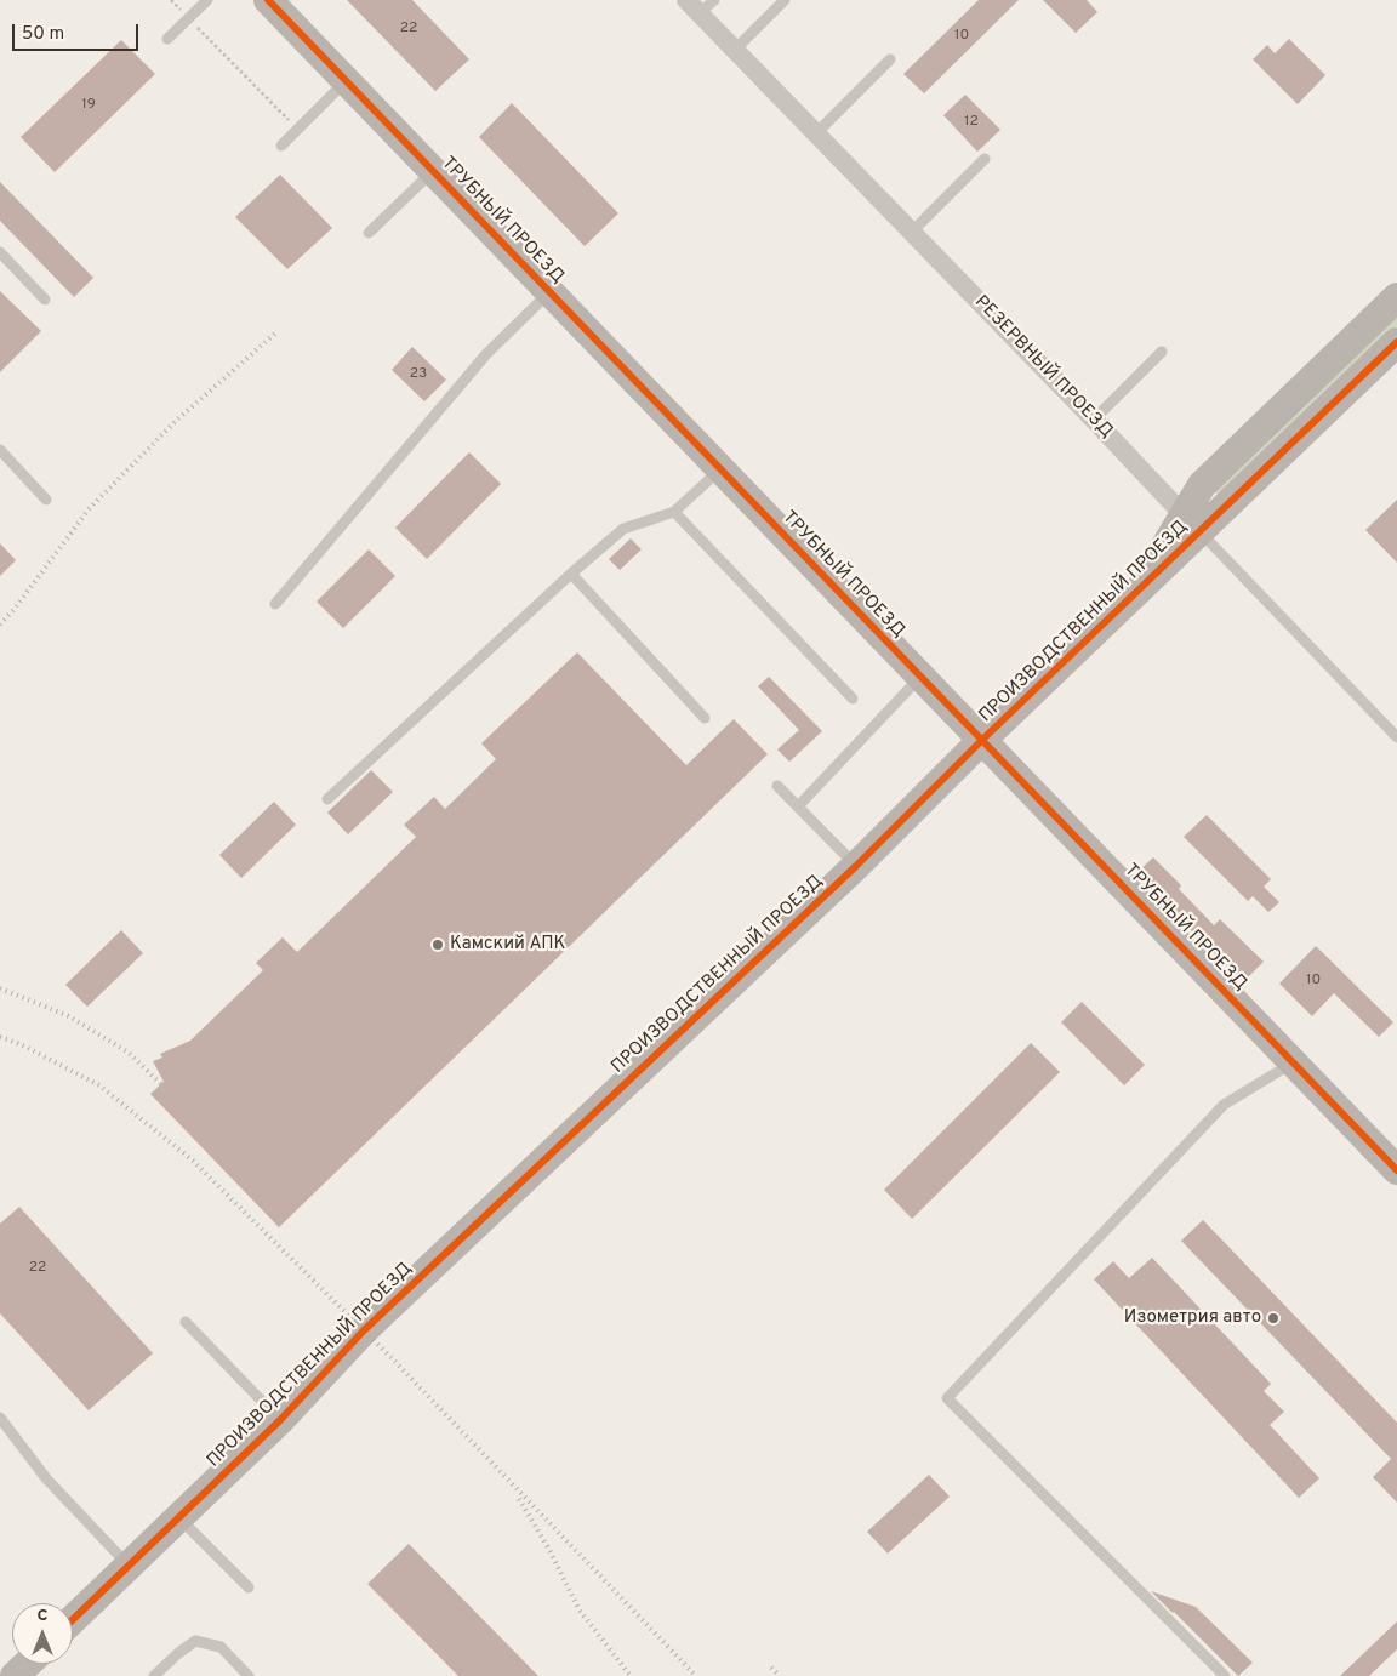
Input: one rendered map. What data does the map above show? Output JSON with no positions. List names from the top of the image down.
{
  "streets": {
    "street": ["ТРУБНЫЙ ПРОЕЗД", "РЕЗЕРВНЫЙ ПРОЕЗД", "ПРОИЗВОДСТВЕННЫЙ ПРОЕЗД"]
  },
  "crossings": [
    ["ТРУБНЫЙ ПРОЕЗД", "ПРОИЗВОДСТВЕННЫЙ ПРОЕЗД"],
    ["РЕЗЕРВНЫЙ ПРОЕЗД", "ПРОИЗВОДСТВЕННЫЙ ПРОЕЗД"]
  ],
  "places": ["Камский АПК", "Изометрия авто"],
  "house_numbers": [
    "22",
    "10",
    "19",
    "12",
    "23",
    "10",
    "22"
  ],
  "scale_bar": "50 m",
  "north": "top"
}
